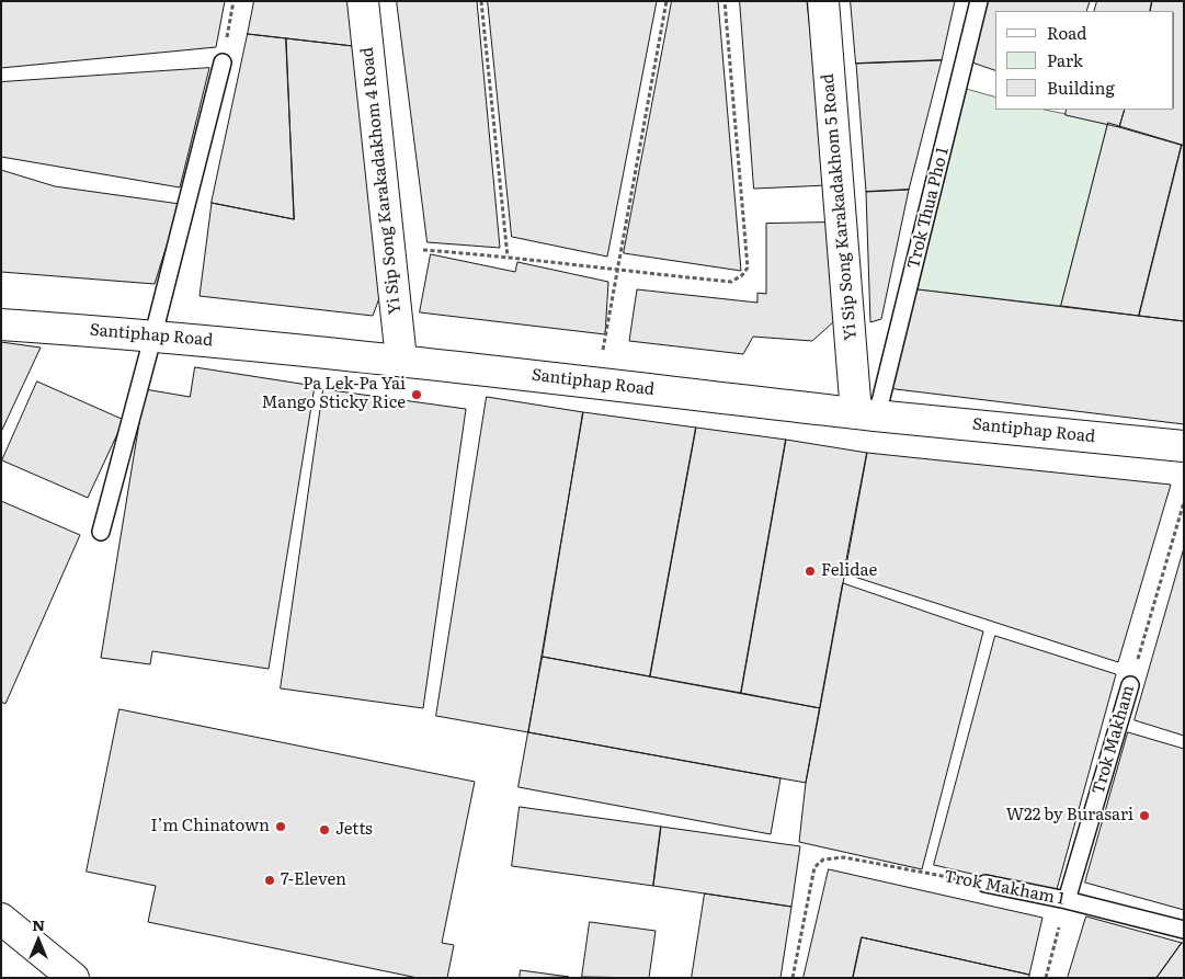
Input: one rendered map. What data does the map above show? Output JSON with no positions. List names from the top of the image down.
{
  "streets": {
    "street": ["Yi Sip Song Karakadakhom 4 Road", "Yi Sip Song Karakadakhom 5 Road", "Santiphap Road"],
    "lane": ["Trok Thua Pho 1", "Trok Makham", "Trok Makham 1"]
  },
  "crossings": [
    ["Yi Sip Song Karakadakhom 4 Road", "Santiphap Road"],
    ["Yi Sip Song Karakadakhom 5 Road", "Trok Thua Pho 1"],
    ["Yi Sip Song Karakadakhom 5 Road", "Santiphap Road"],
    ["Trok Thua Pho 1", "Santiphap Road"],
    ["Trok Makham", "Trok Makham 1"]
  ],
  "places": [
    "Pa Lek-Pa Yai Mango Sticky Rice",
    "Felidae",
    "W22 by Burasari",
    "I’m Chinatown",
    "Jetts",
    "7-Eleven"
  ],
  "legend": ["Road", "Park", "Building"],
  "north": "top"
}
